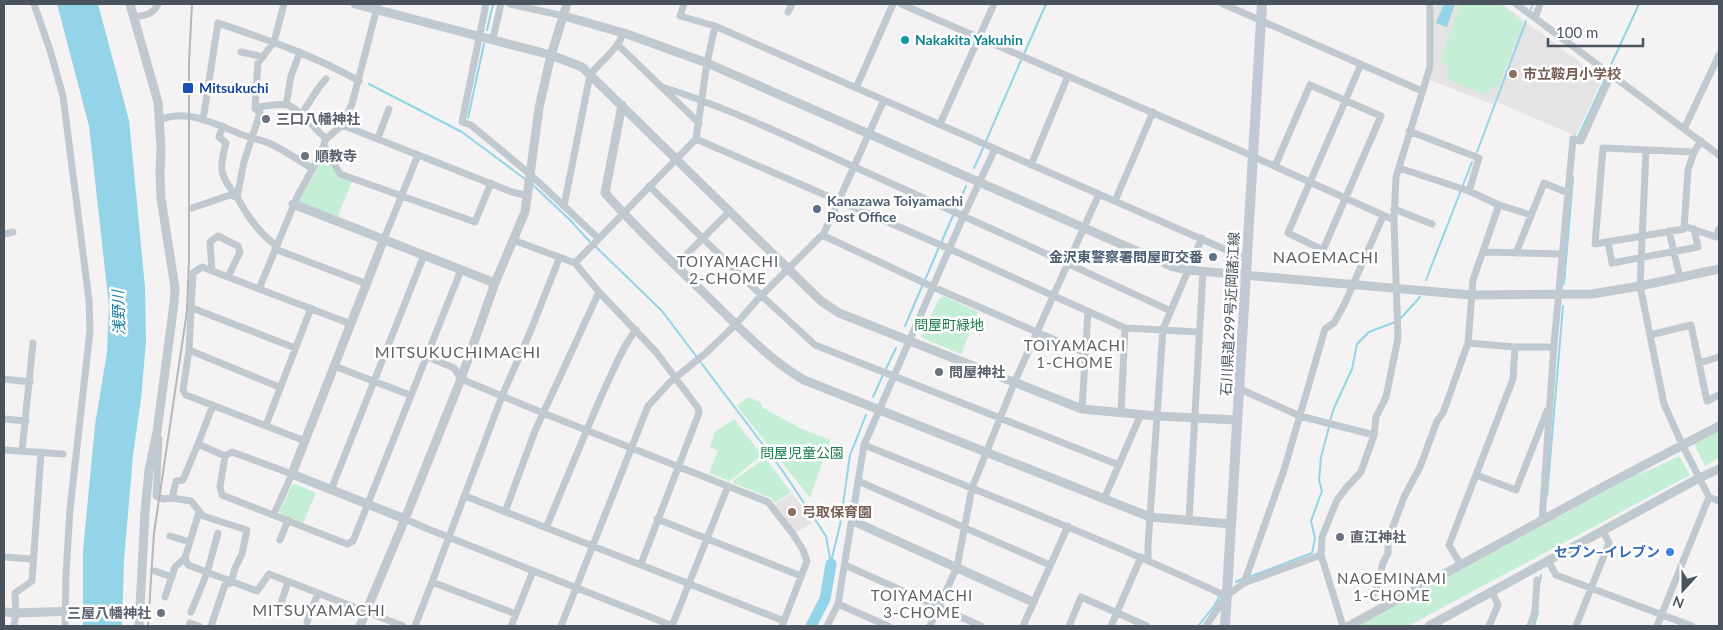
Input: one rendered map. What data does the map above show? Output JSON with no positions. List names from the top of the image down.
{
  "streets": {
    "main road": ["石川県道299号近岡諸江線"]
  },
  "districts": [
    "NAOEMACHI",
    "TOIYAMACHI 2-CHOME",
    "TOIYAMACHI 1-CHOME",
    "MITSUKUCHIMACHI",
    "NAOEMINAMI 1-CHOME",
    "TOIYAMACHI 3-CHOME",
    "MITSUYAMACHI"
  ],
  "water": ["浅野川"],
  "parks": ["問屋町緑地", "問屋児童公園"],
  "places": {
    "other": [
      "Nakakita Yakuhin",
      "市立鞍月小学校",
      "三口八幡神社",
      "順教寺",
      "Kanazawa Toiyamachi Post Office",
      "金沢東警察署問屋町交番",
      "問屋神社",
      "弓取保育園",
      "直江神社",
      "セブン−イレブン",
      "三屋八幡神社"
    ],
    "transit": ["Mitsukuchi"]
  },
  "scale_bar": "100 m",
  "north": "bottom"
}
